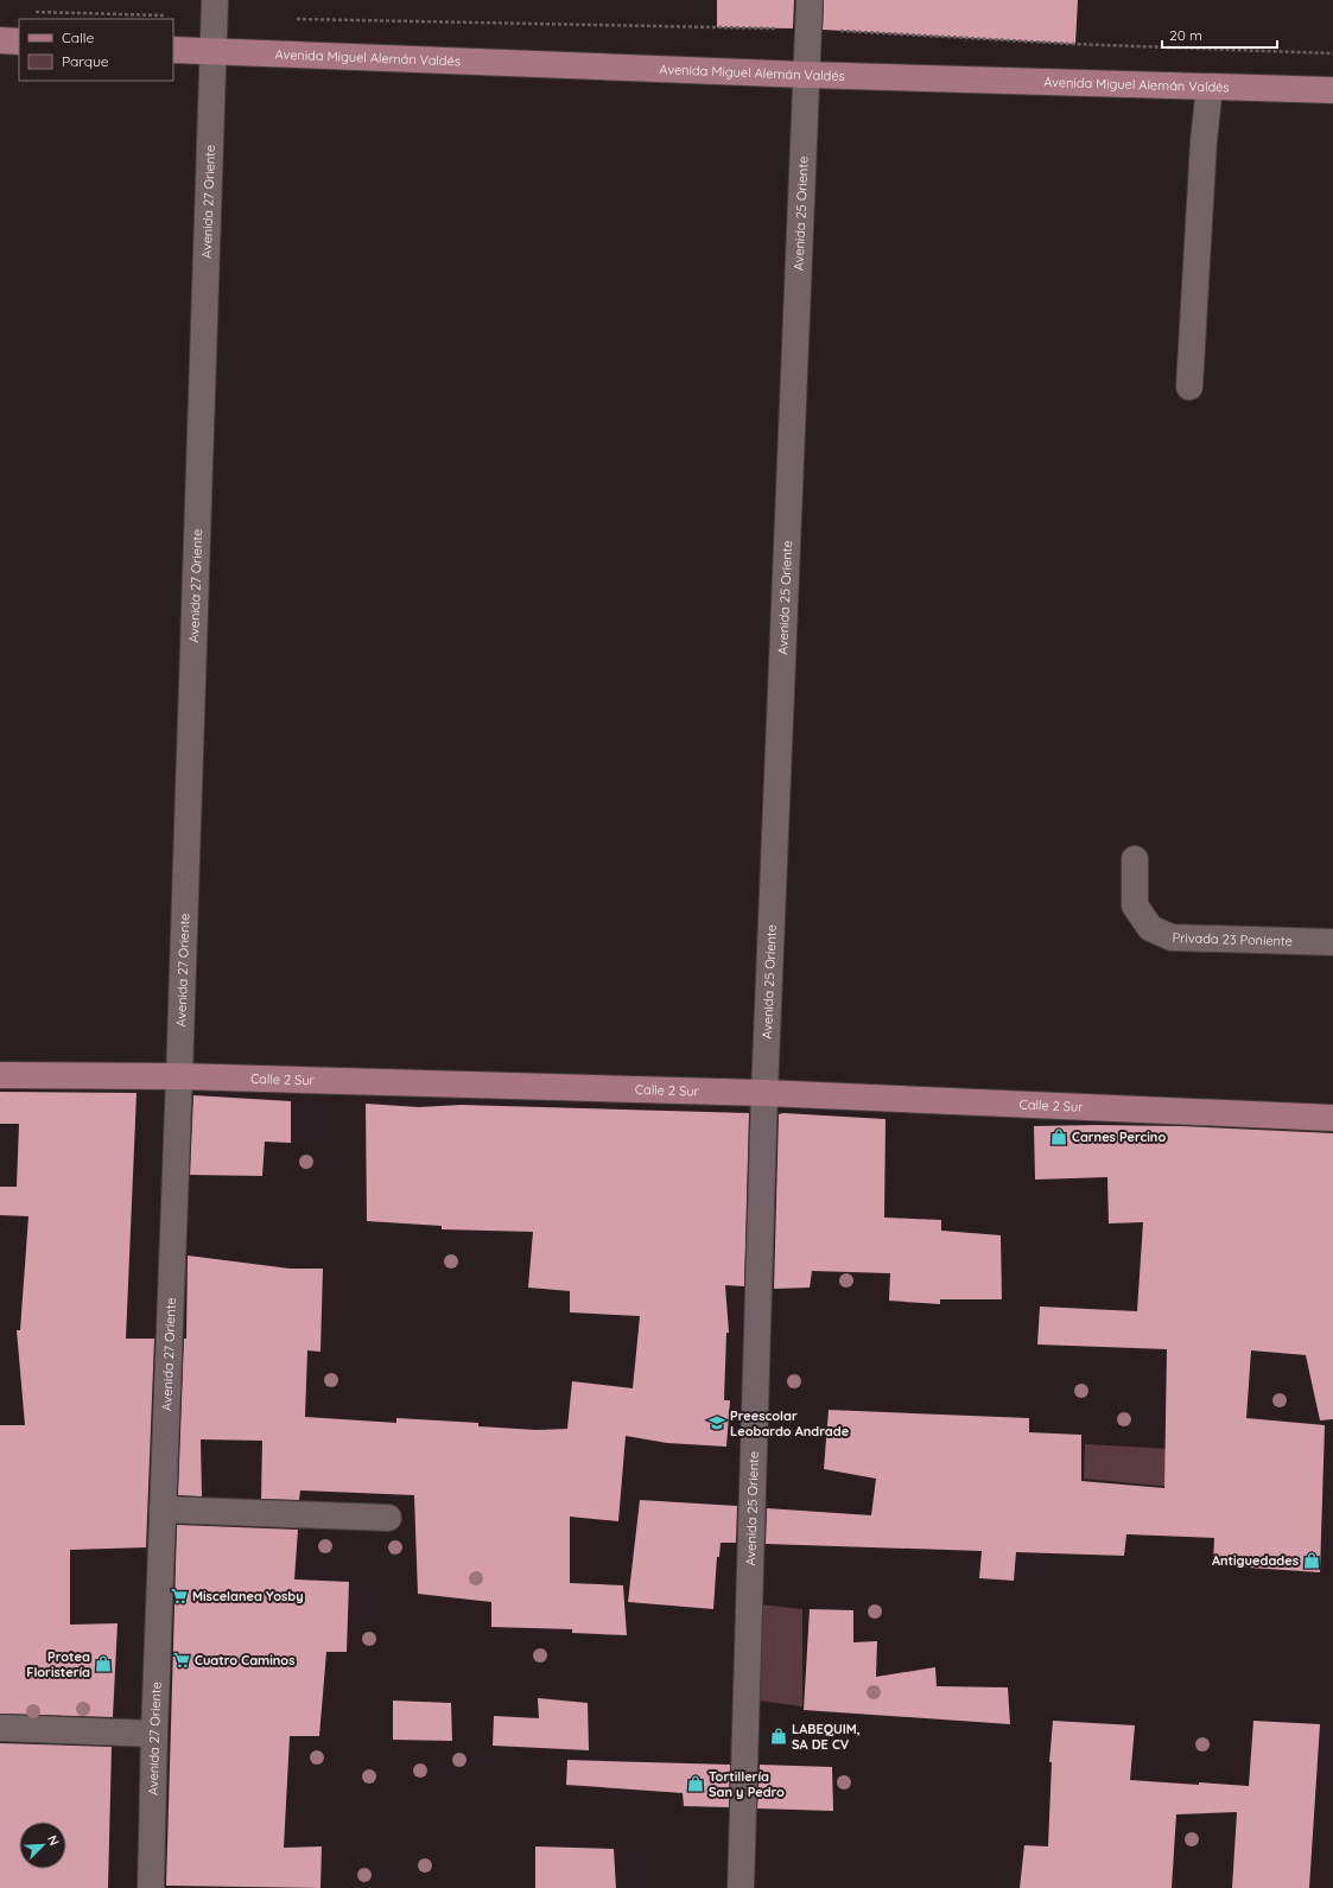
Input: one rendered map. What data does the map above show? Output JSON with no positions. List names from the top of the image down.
{
  "streets": {
    "main road": ["Avenida Miguel Alemán Valdés", "Calle 2 Sur"],
    "street": ["Avenida 27 Oriente", "Avenida 25 Oriente", "Privada 23 Poniente"]
  },
  "crossings": [
    ["Avenida Miguel Alemán Valdés", "Avenida 27 Oriente"],
    ["Avenida Miguel Alemán Valdés", "Avenida 25 Oriente"],
    ["Avenida 27 Oriente", "Calle 2 Sur"],
    ["Avenida 25 Oriente", "Calle 2 Sur"]
  ],
  "places": {
    "shop": [
      "Carnes Percino",
      "Antiguedades",
      "Protea Floristería",
      "LABEQUIM, SA DE CV",
      "Tortillería San y Pedro"
    ],
    "school or university": ["Preescolar Leobardo Andrade"],
    "supermarket": ["Miscelanea Yosby", "Cuatro Caminos"]
  },
  "legend": ["Calle", "Parque"],
  "scale_bar": "20 m",
  "north": "top right"
}
